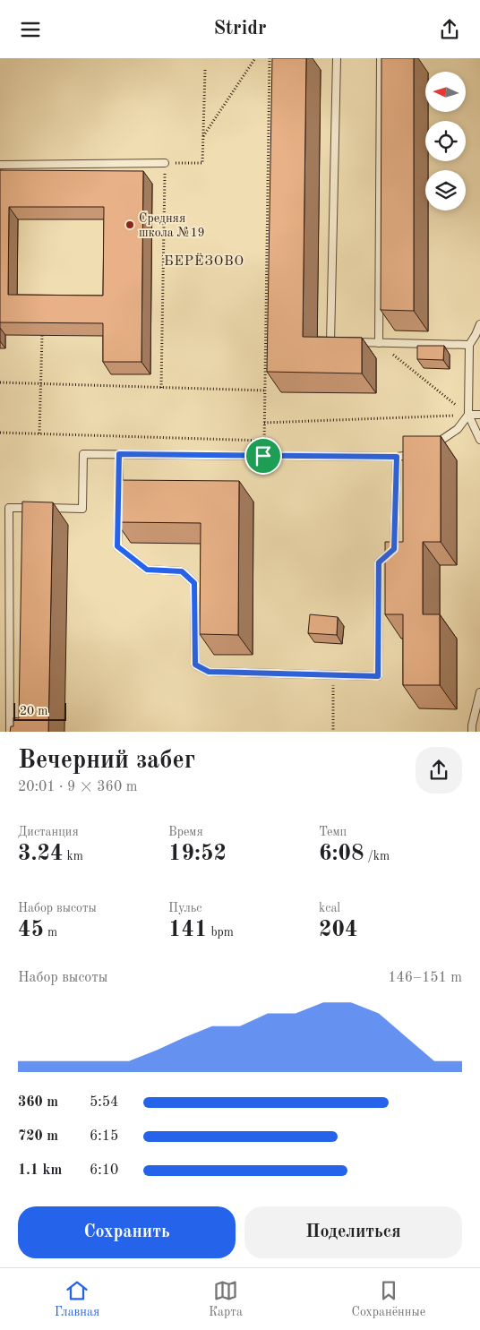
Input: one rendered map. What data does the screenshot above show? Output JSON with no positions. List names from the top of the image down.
{
  "districts": ["БЕРЁЗОВО"],
  "places": ["Средняя школа №19"],
  "scale_bar": "20 m",
  "north": "left",
  "page": {
    "header": "Stridr",
    "scale": "20 m",
    "heading": ["Вечерний забег", "20:01 · 9 × 360 m"],
    "stats": [
      ["Дистанция", "3.24 km"],
      ["Время", "19:52"],
      ["Темп", "6:08 /km"],
      ["Набор высоты", "45 m"],
      ["Пульс", "141 bpm"],
      ["kcal", "204"]
    ],
    "chart": ["Набор высоты", "146–151 m"],
    "list": [
      {
        "name": "360 m",
        "note": "5:54"
      },
      {
        "name": "720 m",
        "note": "6:15"
      },
      {
        "name": "1.1 km",
        "note": "6:10"
      }
    ],
    "buttons": ["Сохранить", "Поделиться"],
    "tabs": ["Главная", "Карта", "Сохранённые"]
  }
}
